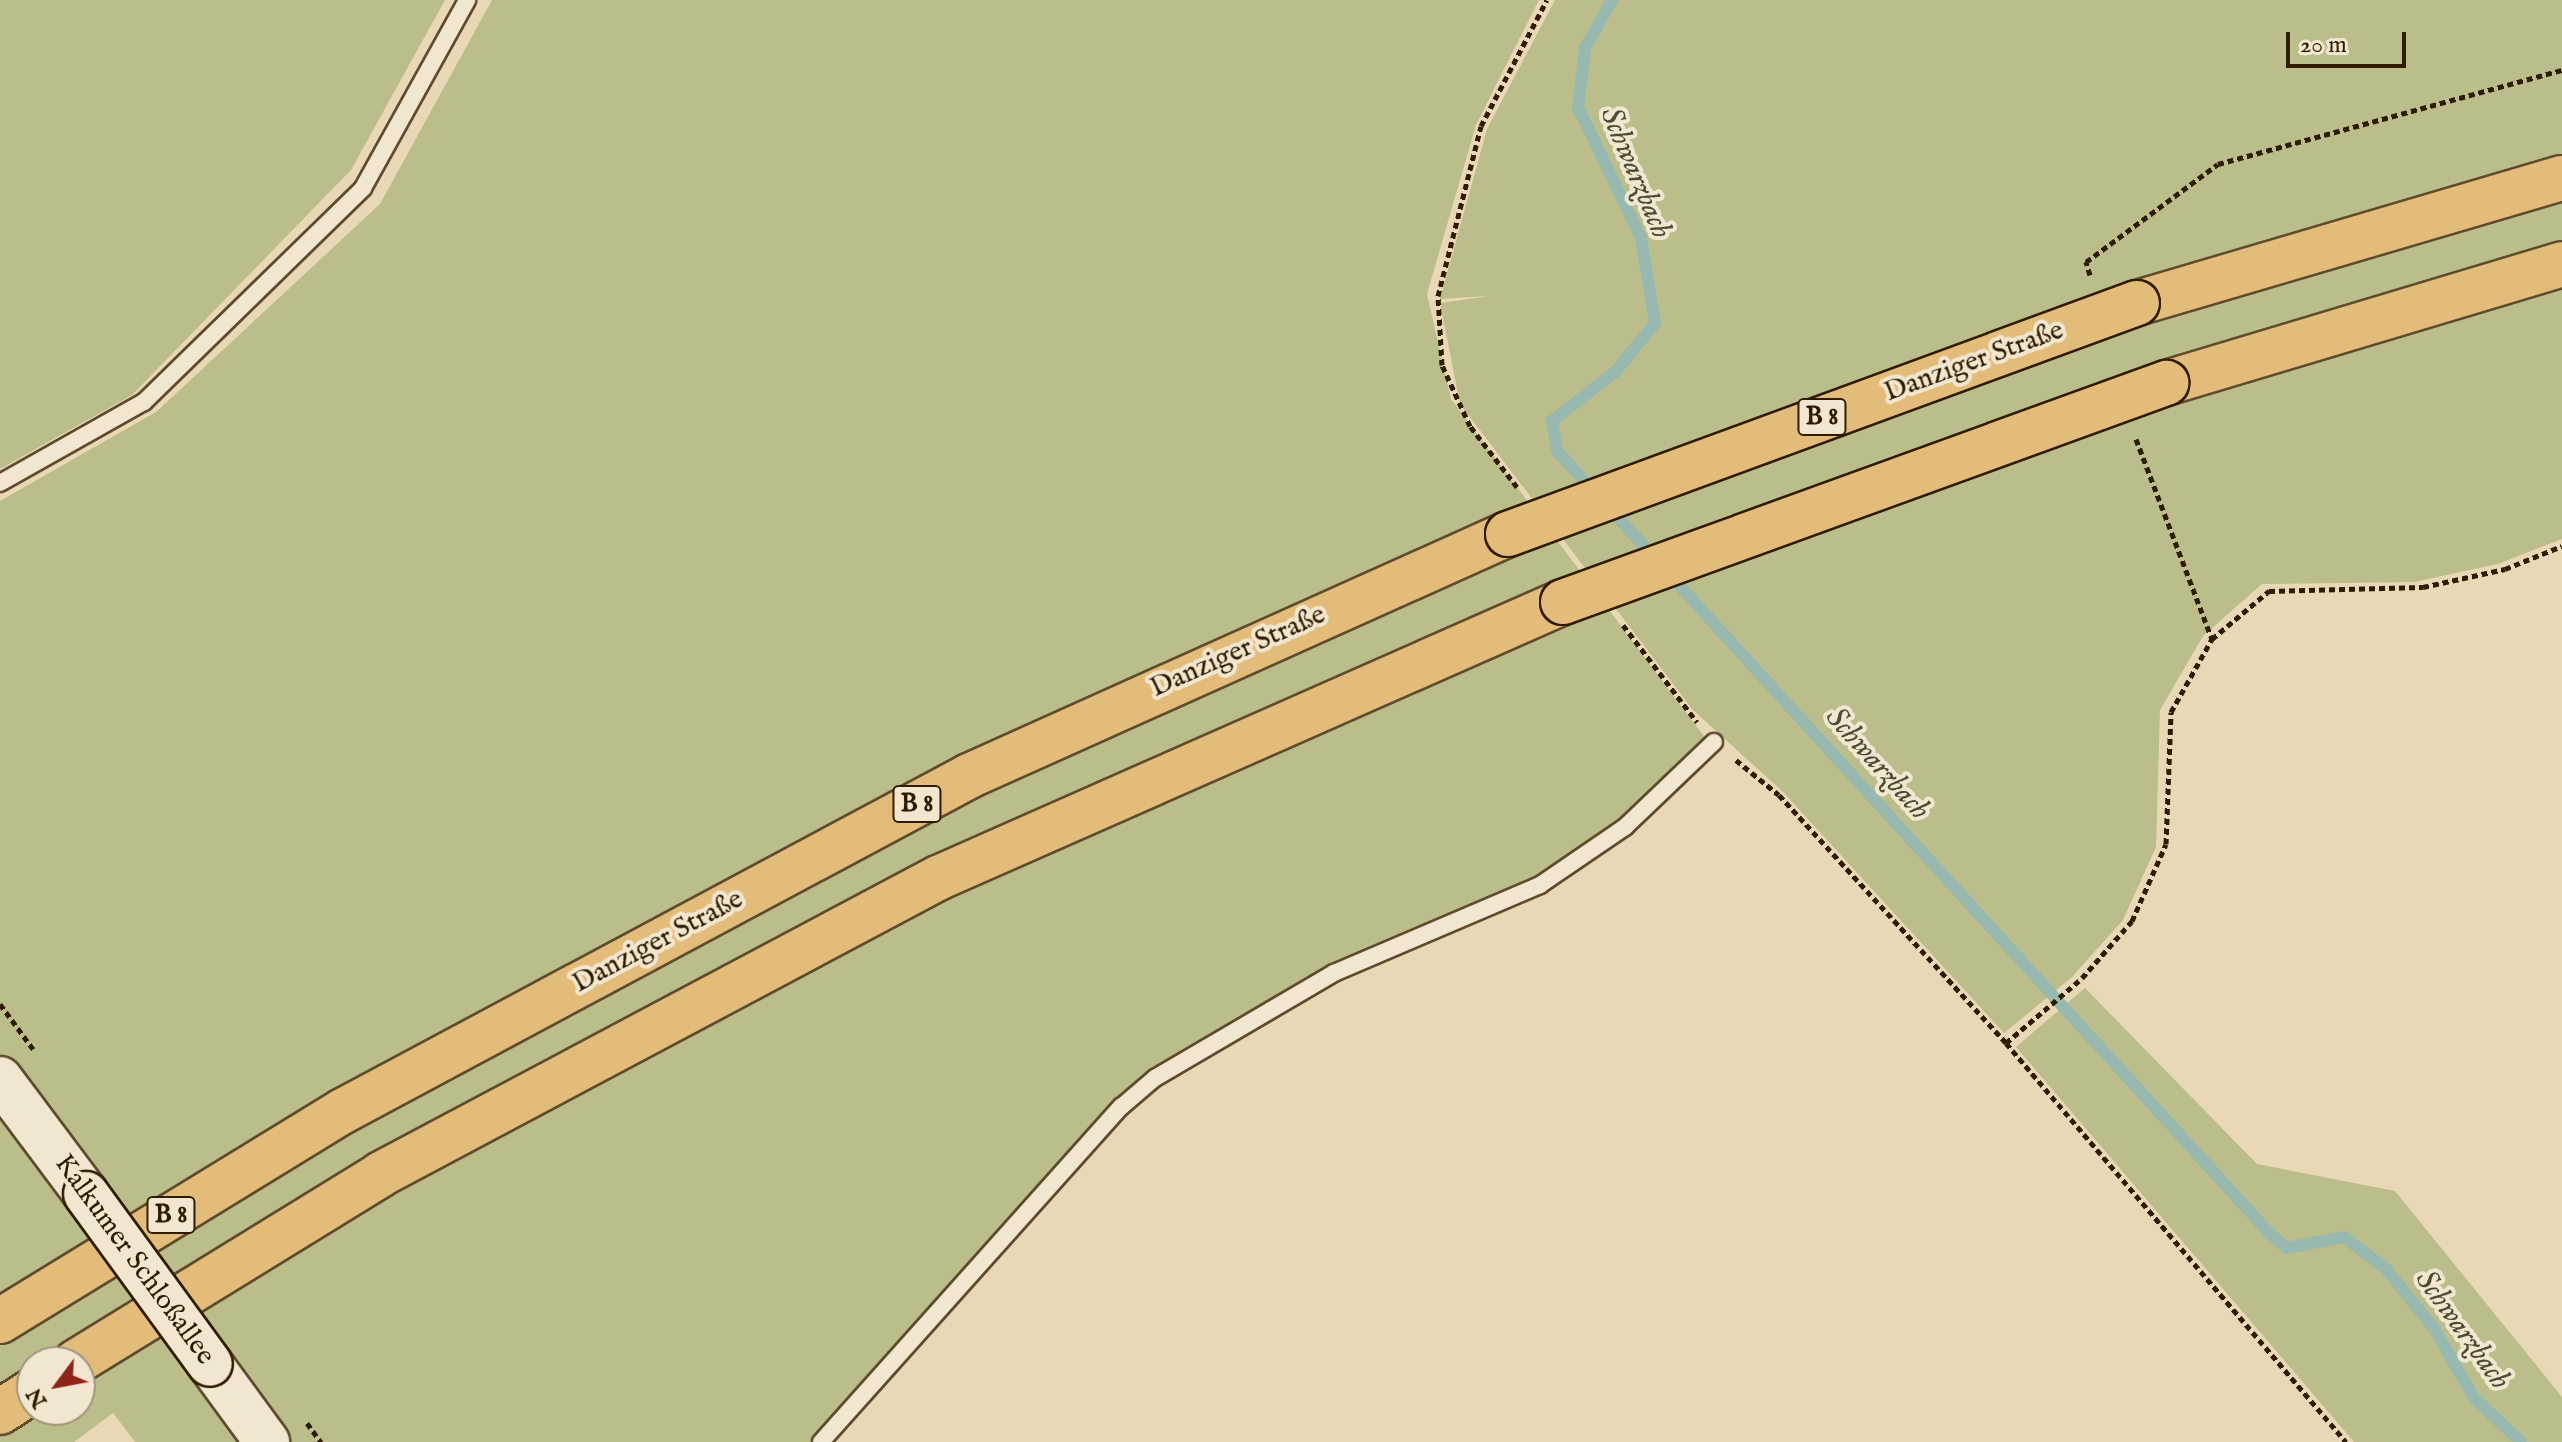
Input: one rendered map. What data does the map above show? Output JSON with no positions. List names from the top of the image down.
{
  "streets": {
    "highway": ["Danziger Straße", "B 8"],
    "main road": ["Kalkumer Schloßallee"]
  },
  "water": ["Schwarzbach"],
  "scale_bar": "20 m",
  "north": "bottom left"
}
